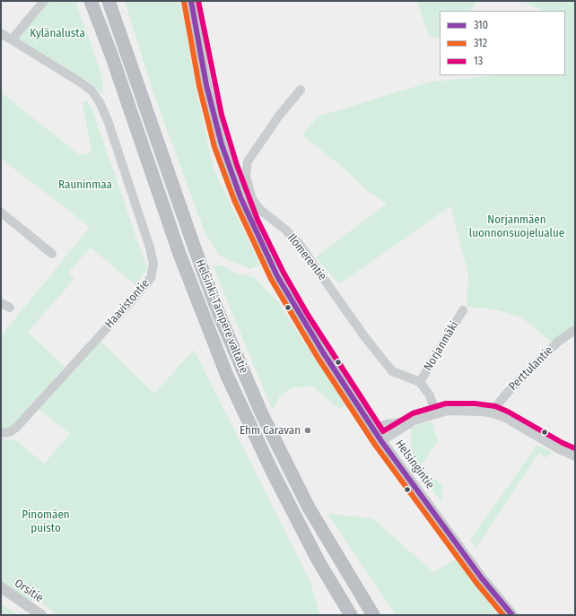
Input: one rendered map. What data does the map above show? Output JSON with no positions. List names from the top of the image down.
{
  "streets": {
    "highway": ["Helsinki-Tampere valtatie"],
    "main road": ["Helsingintie", "Orsitie"],
    "street": [
      "Ilomerentie",
      "Haavistontie",
      "Norjanmäki",
      "Perttulantie"
    ]
  },
  "crossings": [
    ["Ilomerentie", "Norjanmäki"]
  ],
  "parks": [
    "Kylänalusta",
    "Rauninmaa",
    "Norjanmäen luonnonsuojelualue",
    "Pinomäen puisto"
  ],
  "places": ["Ehm Caravan"],
  "lines": ["transit line 310", "transit line 13", "transit line 312"],
  "legend": ["310", "312", "13"]
}
